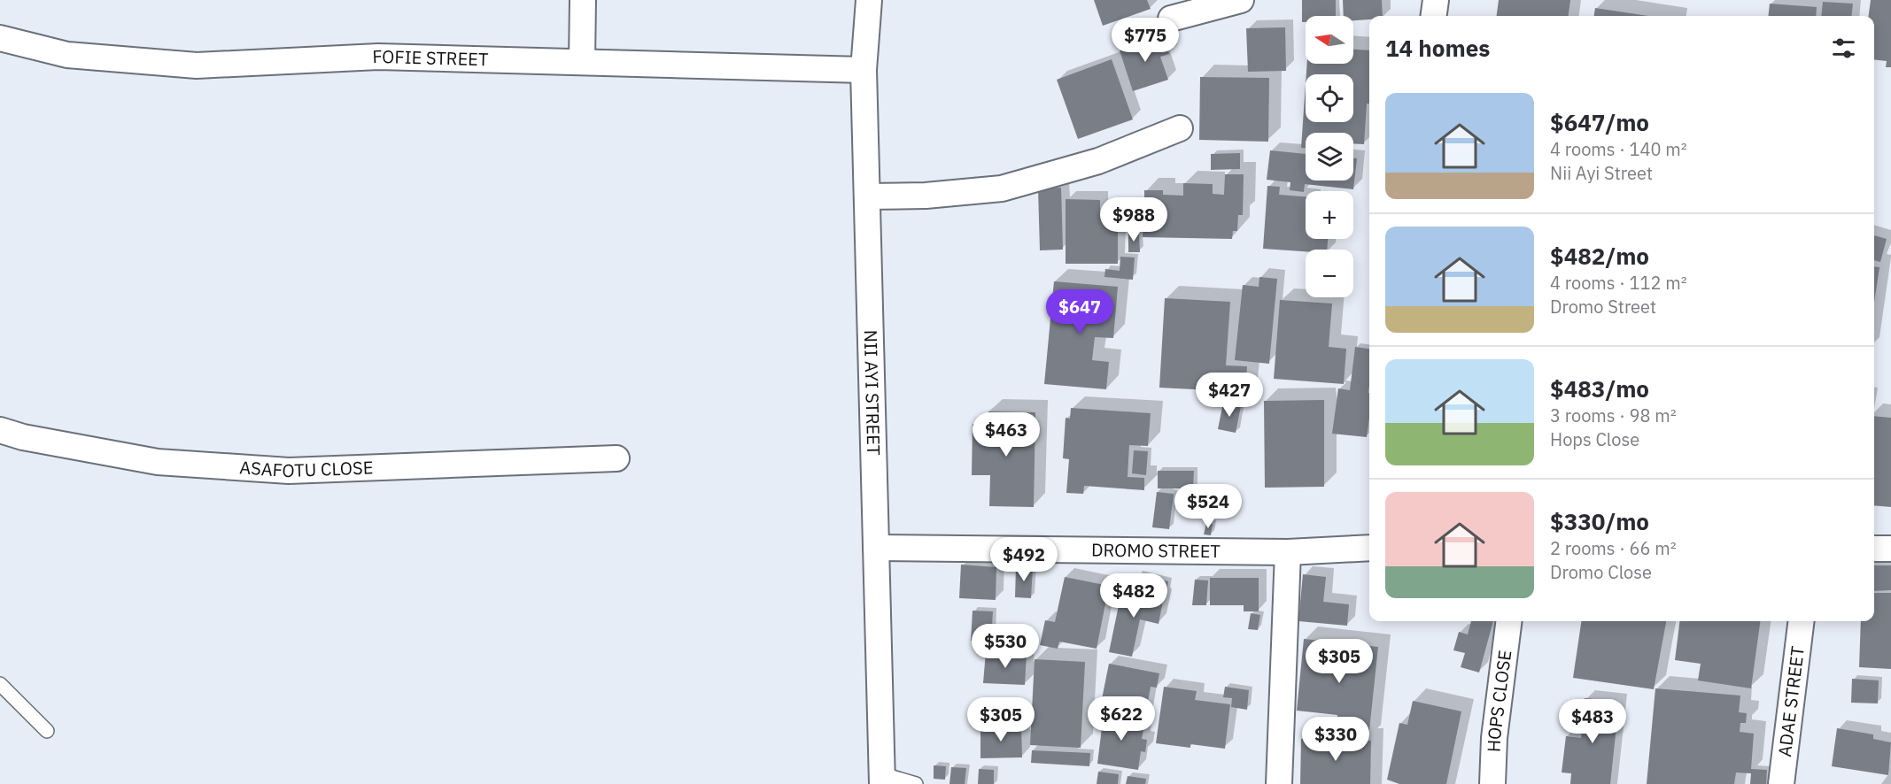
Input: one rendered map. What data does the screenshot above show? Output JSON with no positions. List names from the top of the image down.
{
  "streets": {
    "street": [
      "FOFIE STREET",
      "NII AYI STREET",
      "ASAFOTU CLOSE",
      "DROMO STREET",
      "HOPS CLOSE",
      "ADAE STREET"
    ]
  },
  "crossings": [
    ["FOFIE STREET", "NII AYI STREET"],
    ["NII AYI STREET", "DROMO STREET"]
  ],
  "north": "left",
  "page": {
    "map_buttons": ["+", "−"],
    "heading": "14 homes",
    "price": [
      "$775",
      "$988",
      "$647",
      "$427",
      "$463",
      "$524",
      "$492",
      "$482",
      "$530",
      "$305",
      "$622",
      "$305",
      "$483",
      "$330"
    ],
    "list": [
      {
        "name": "$647/mo",
        "note": "4 rooms · 140 m² · Nii Ayi Street"
      },
      {
        "name": "$482/mo",
        "note": "4 rooms · 112 m² · Dromo Street"
      },
      {
        "name": "$483/mo",
        "note": "3 rooms · 98 m² · Hops Close"
      },
      {
        "name": "$330/mo",
        "note": "2 rooms · 66 m² · Dromo Close"
      }
    ]
  }
}
